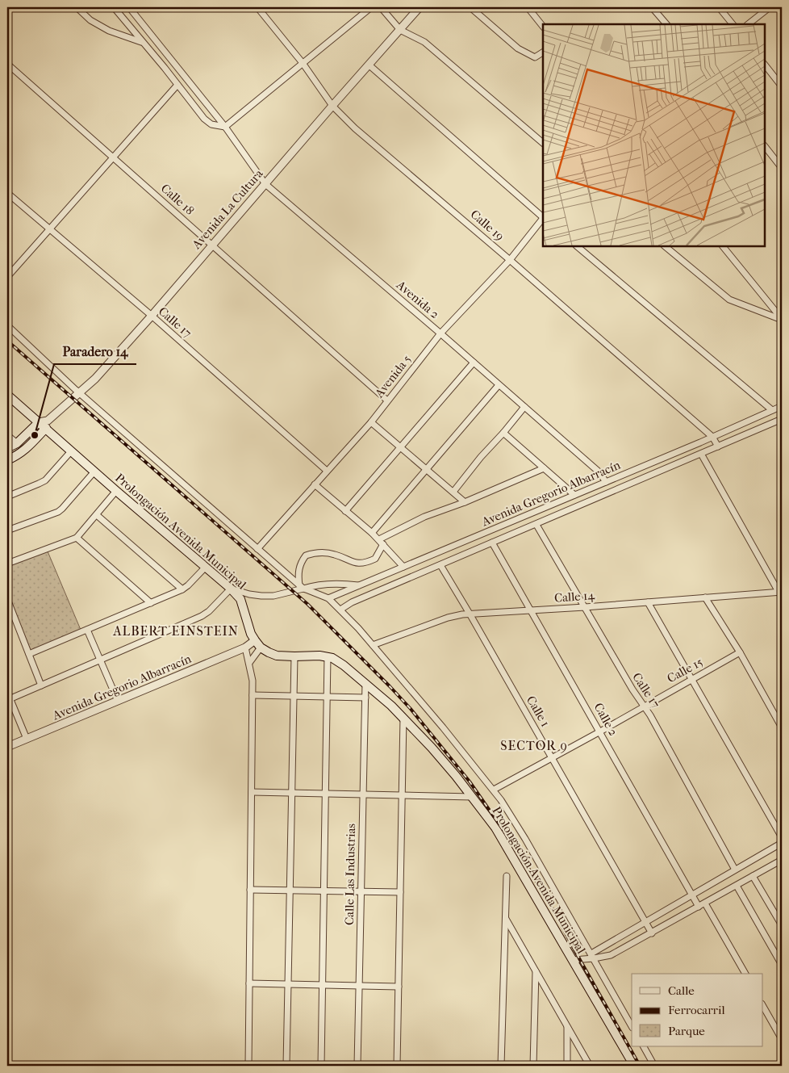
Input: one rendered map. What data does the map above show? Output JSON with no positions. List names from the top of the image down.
{
  "streets": {
    "main road": ["Avenida La Cultura", "Prolongación Avenida Municipal"],
    "street": [
      "Calle 18",
      "Calle 19",
      "Avenida 2",
      "Calle 17",
      "Avenida 5",
      "Avenida Gregorio Albarracín",
      "Calle 14",
      "Calle 15",
      "Calle 1",
      "Calle 2",
      "Calle Las Industrias"
    ]
  },
  "crossings": [
    ["Calle 18", "Avenida La Cultura"],
    ["Calle 18", "Avenida 5"],
    ["Avenida La Cultura", "Calle 19"],
    ["Avenida La Cultura", "Avenida 2"],
    ["Avenida La Cultura", "Calle 17"],
    ["Avenida La Cultura", "Prolongación Avenida Municipal"],
    ["Calle 19", "Avenida 5"],
    ["Calle 19", "Avenida Gregorio Albarracín"],
    ["Avenida 2", "Avenida 5"],
    ["Avenida 2", "Avenida Gregorio Albarracín"],
    ["Calle 17", "Avenida 5"],
    ["Calle 17", "Avenida Gregorio Albarracín"],
    ["Calle 17", "Calle 14"],
    ["Calle 17", "Calle 15"],
    ["Avenida 5", "Prolongación Avenida Municipal"],
    ["Avenida Gregorio Albarracín", "Prolongación Avenida Municipal"],
    ["Avenida Gregorio Albarracín", "Calle 1"],
    ["Avenida Gregorio Albarracín", "Calle 2"],
    ["Prolongación Avenida Municipal", "Calle 14"],
    ["Prolongación Avenida Municipal", "Calle 15"],
    ["Prolongación Avenida Municipal", "Calle Las Industrias"],
    ["Calle 14", "Calle 1"],
    ["Calle 14", "Calle 2"],
    ["Calle 15", "Calle 1"],
    ["Calle 15", "Calle 2"]
  ],
  "districts": ["ALBERT EINSTEIN", "SECTOR 9"],
  "places": ["Paradero 14"],
  "legend": ["Calle", "Ferrocarril", "Parque"]
}
